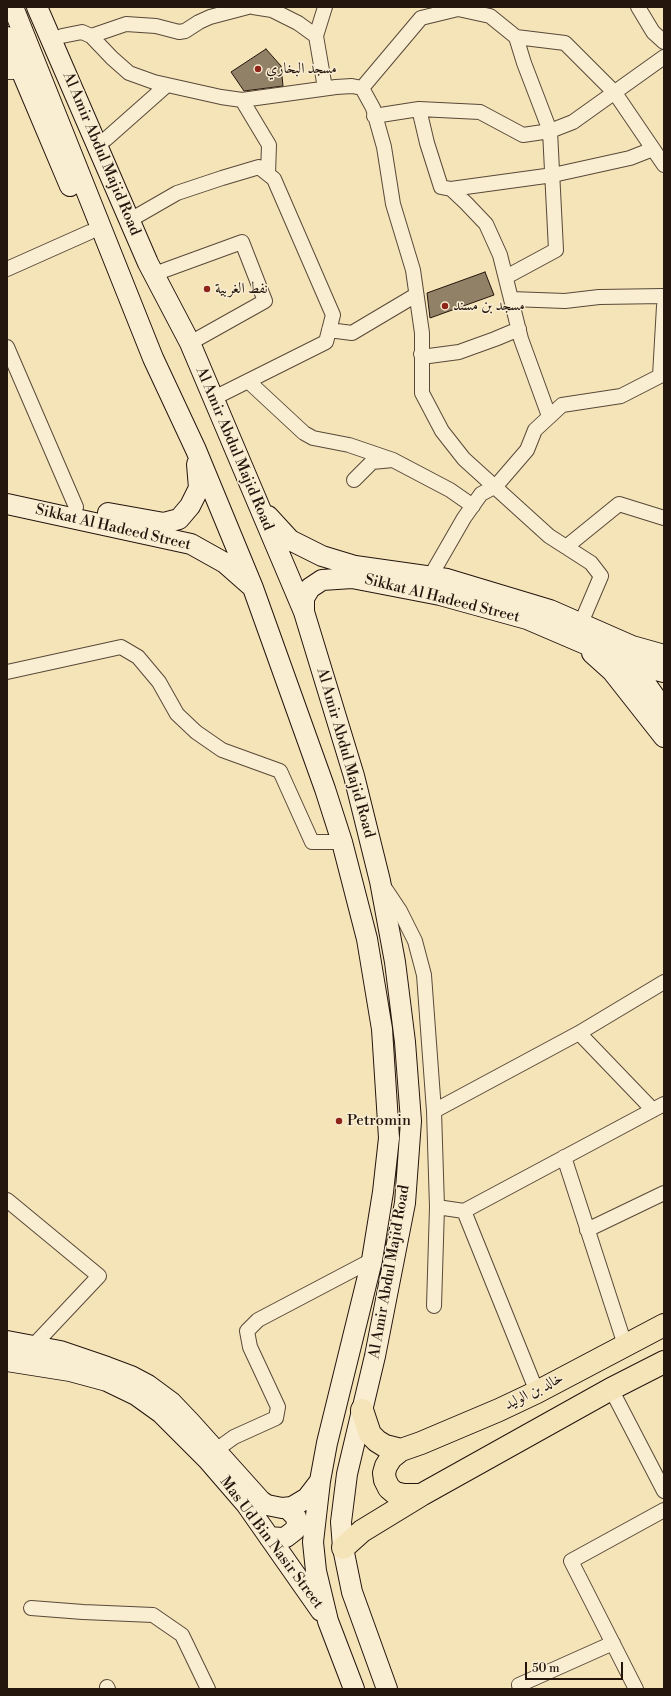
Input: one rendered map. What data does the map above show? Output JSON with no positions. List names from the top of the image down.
{
  "streets": {
    "main road": [
      "Al Amir Abdul Majid Road",
      "Sikkat Al Hadeed Street",
      "خالد بن الوليد",
      "Mas Ud Bin Nasir Street"
    ]
  },
  "crossings": [
    ["Al Amir Abdul Majid Road", "Sikkat Al Hadeed Street"],
    ["Al Amir Abdul Majid Road", "Mas Ud Bin Nasir Street"]
  ],
  "places": [
    "مسجد البخاري",
    "نفط الغربية",
    "مسجد بن مسند",
    "Petromin"
  ],
  "scale_bar": "50 m"
}
